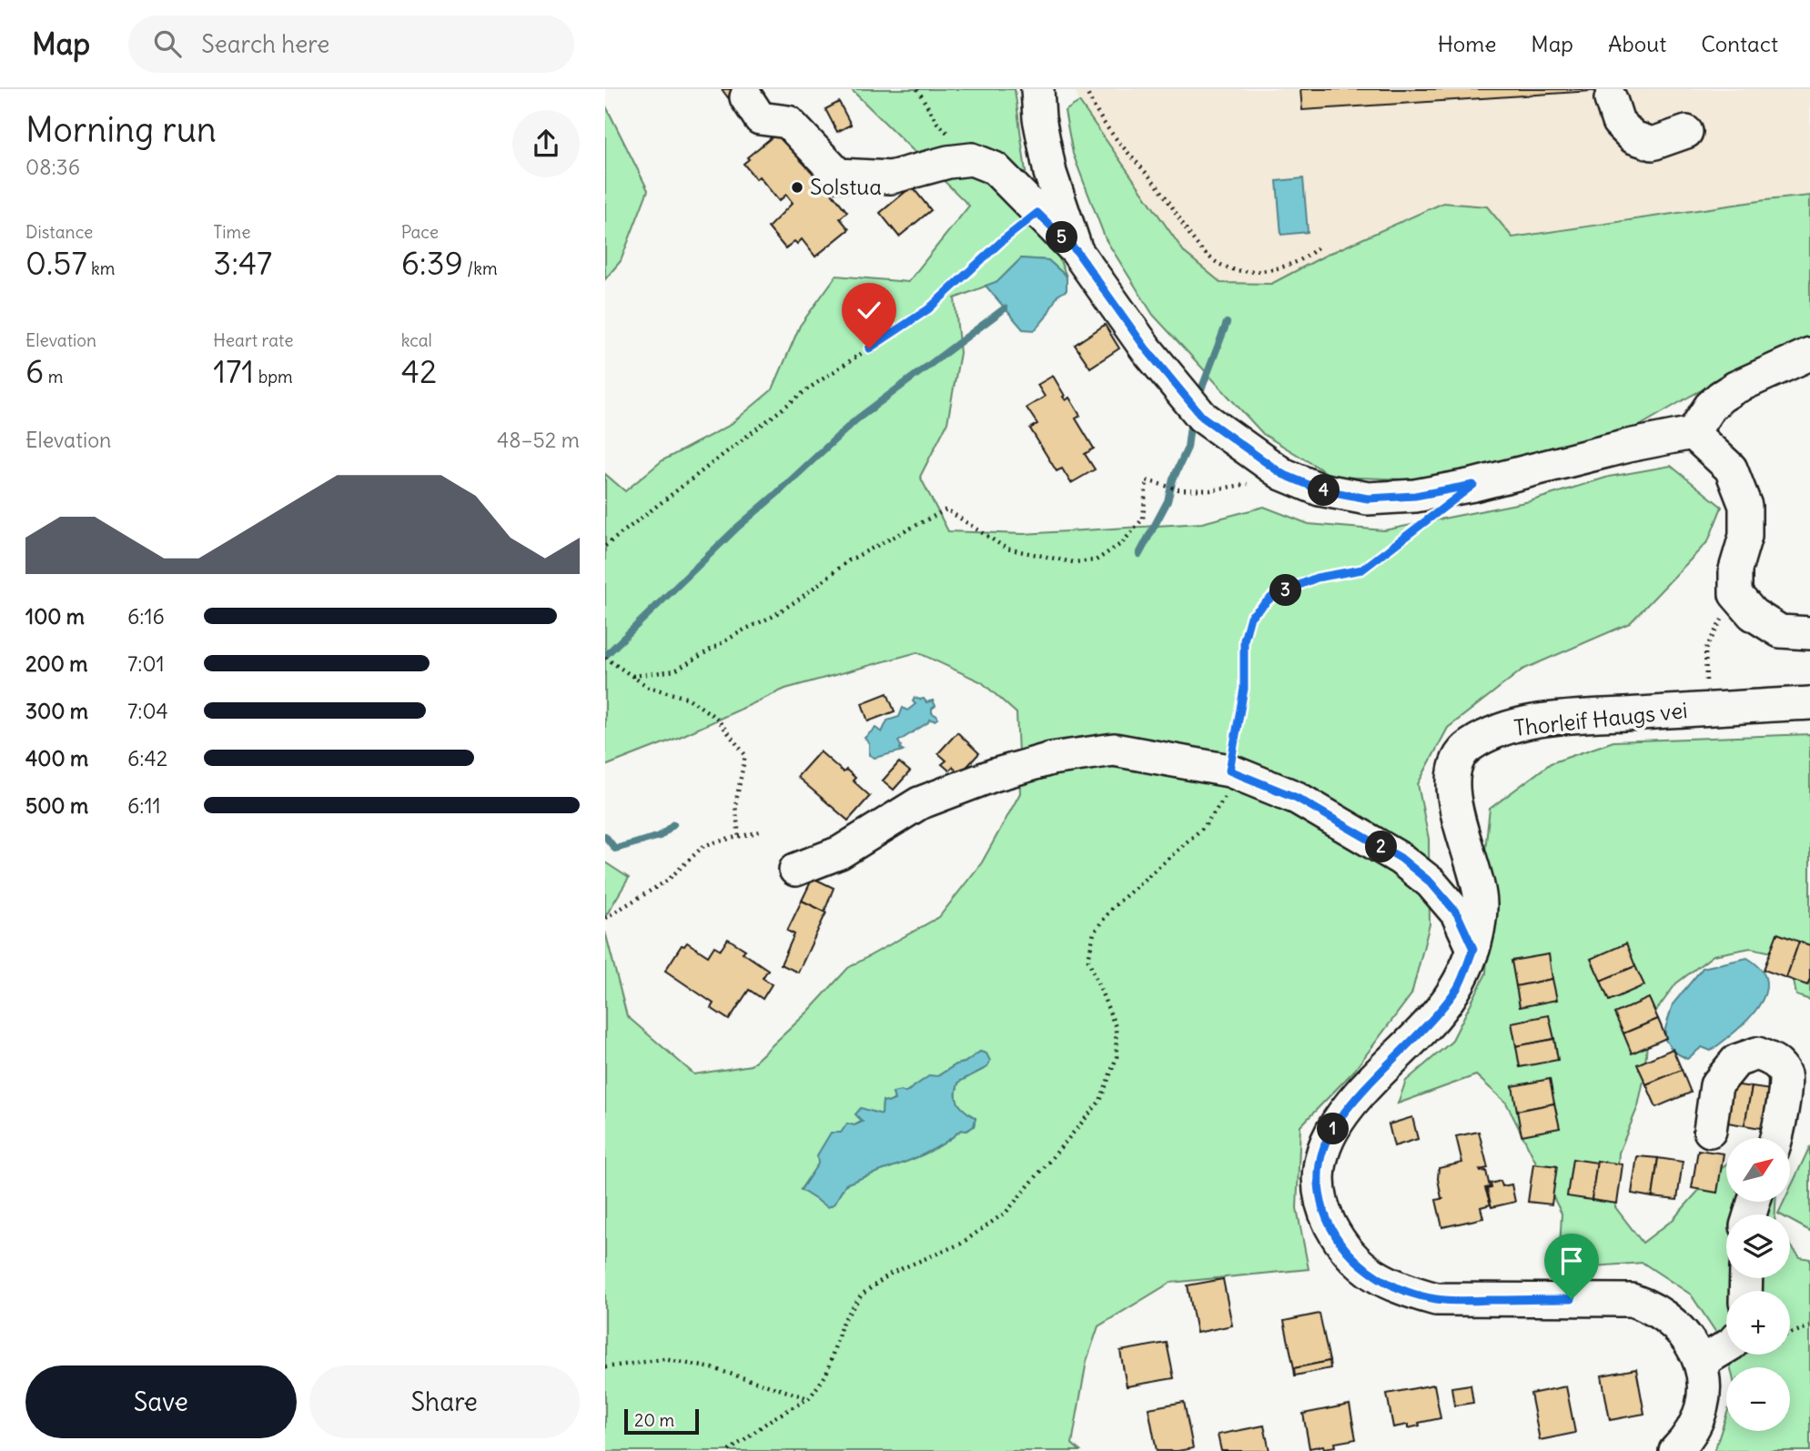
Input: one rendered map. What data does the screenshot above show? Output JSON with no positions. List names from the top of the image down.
{
  "streets": {
    "street": ["Thorleif Haugs vei"]
  },
  "places": ["Solstua"],
  "scale_bar": "20 m",
  "north": "top right",
  "page": {
    "header": "Map",
    "search": "Search here",
    "nav": [
      "Home",
      "Map",
      "About",
      "Contact"
    ],
    "heading": ["Morning run", "08:36"],
    "stats": [
      ["Distance", "0.57 km"],
      ["Time", "3:47"],
      ["Pace", "6:39 /km"],
      ["Elevation", "6 m"],
      ["Heart rate", "171 bpm"],
      ["kcal", "42"]
    ],
    "pins": [
      "5",
      "4",
      "3",
      "2",
      "1"
    ],
    "chart": ["Elevation", "48–52 m"],
    "list": [
      {
        "name": "100 m",
        "note": "6:16"
      },
      {
        "name": "200 m",
        "note": "7:01"
      },
      {
        "name": "300 m",
        "note": "7:04"
      },
      {
        "name": "400 m",
        "note": "6:42"
      },
      {
        "name": "500 m",
        "note": "6:11"
      }
    ],
    "map_buttons": ["+", "−"],
    "buttons": ["Save", "Share"],
    "scale": "20 m"
  }
}
